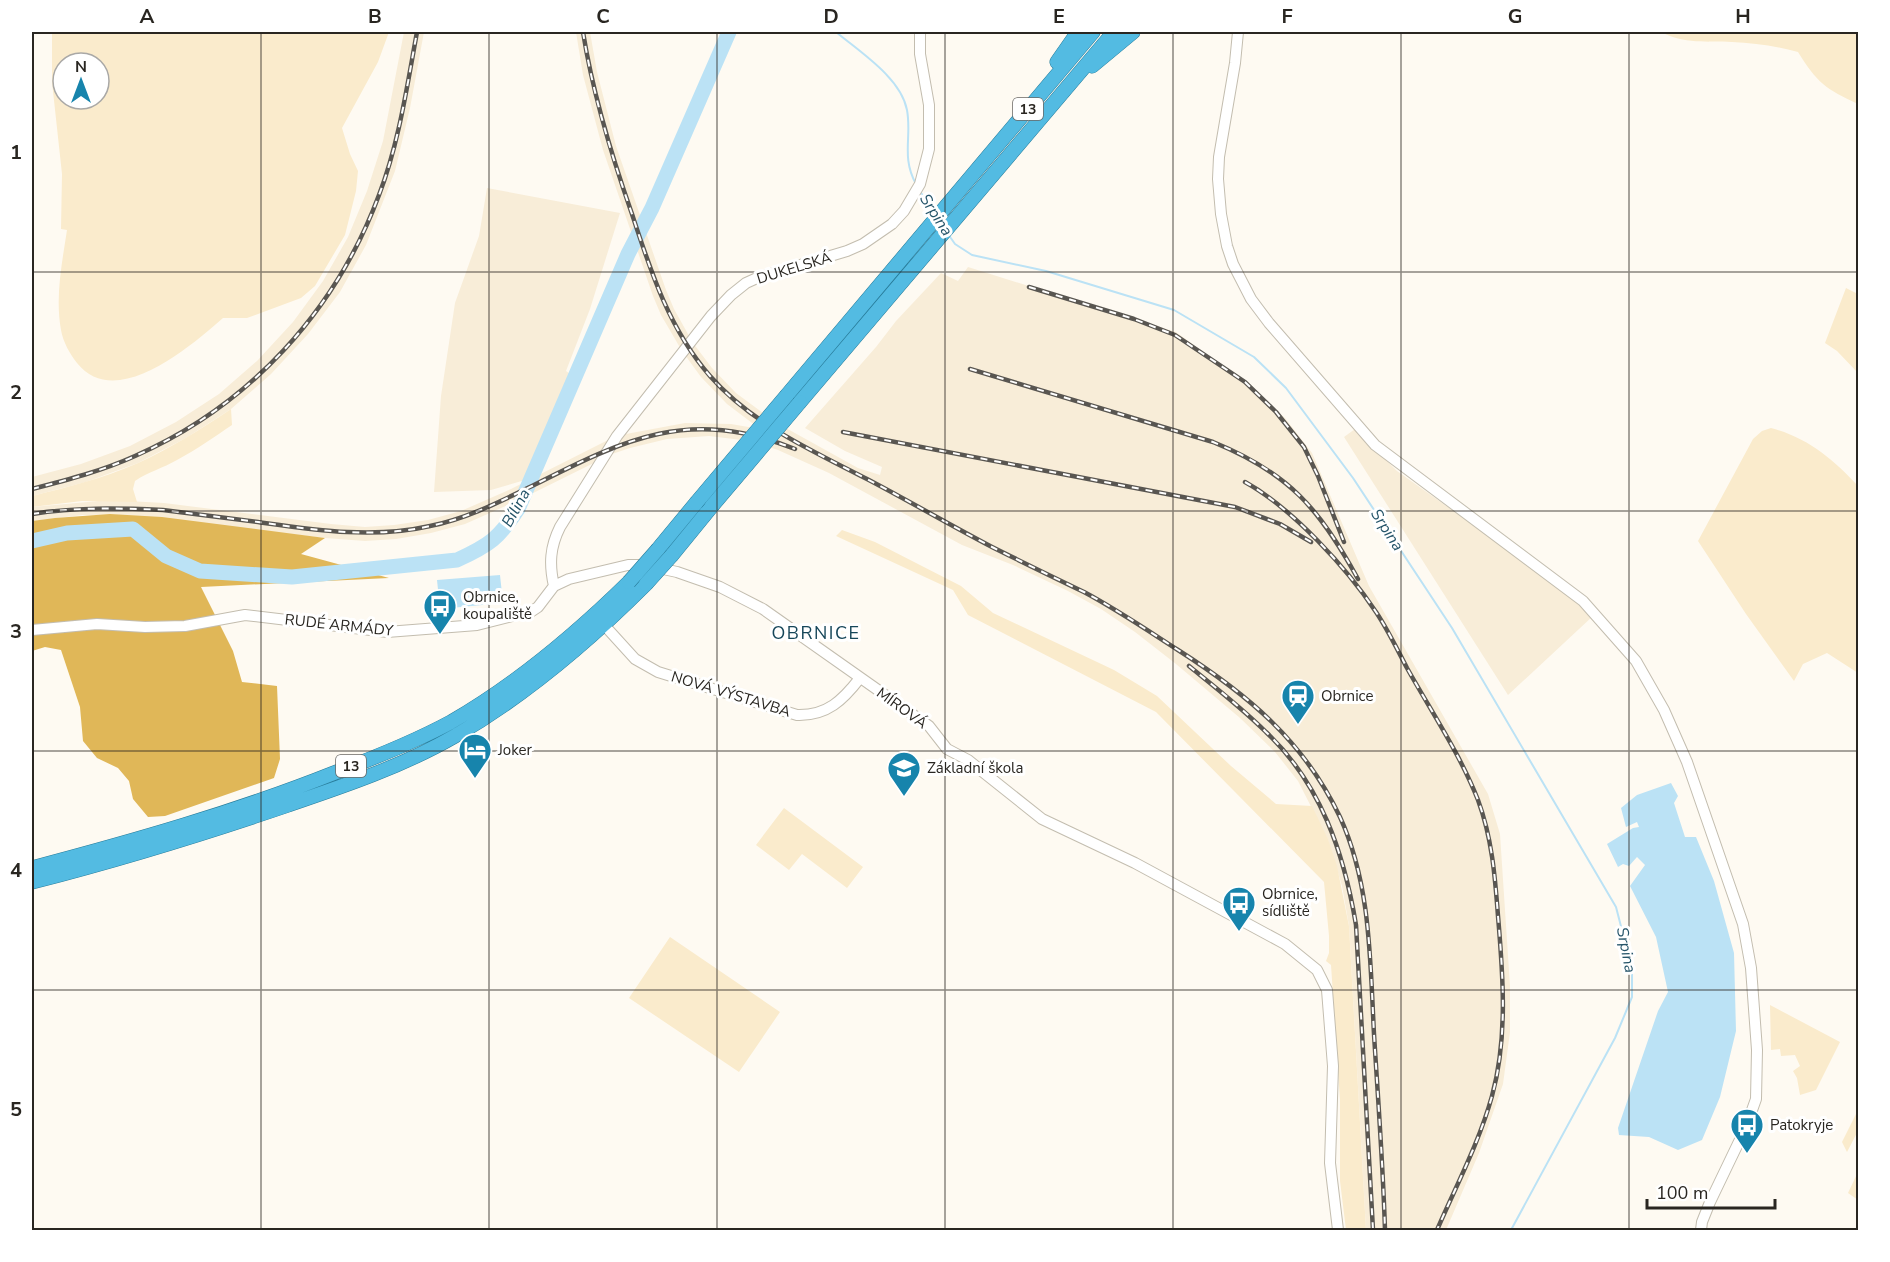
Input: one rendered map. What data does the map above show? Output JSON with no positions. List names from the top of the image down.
{
  "streets": {
    "highway": ["13"],
    "street": [
      "DUKELSKÁ",
      "RUDÉ ARMÁDY",
      "NOVÁ VÝSTAVBA",
      "MÍROVÁ"
    ]
  },
  "crossings": [
    ["13", "NOVÁ VÝSTAVBA"],
    ["DUKELSKÁ", "RUDÉ ARMÁDY"],
    ["DUKELSKÁ", "MÍROVÁ"],
    ["RUDÉ ARMÁDY", "MÍROVÁ"],
    ["NOVÁ VÝSTAVBA", "MÍROVÁ"]
  ],
  "districts": ["OBRNICE"],
  "water": ["Srpina", "Bílina"],
  "places": {
    "bus stop": ["Obrnice, koupaliště", "Obrnice, sídliště", "Patokryje"],
    "station": ["Obrnice"],
    "hotel": ["Joker"],
    "school or university": ["Základní škola"]
  },
  "scale_bar": "100 m",
  "north": "top",
  "grid": {
    "columns": [
      "A",
      "B",
      "C",
      "D",
      "E",
      "F",
      "G",
      "H"
    ],
    "rows": [
      "1",
      "2",
      "3",
      "4",
      "5"
    ]
  }
}
